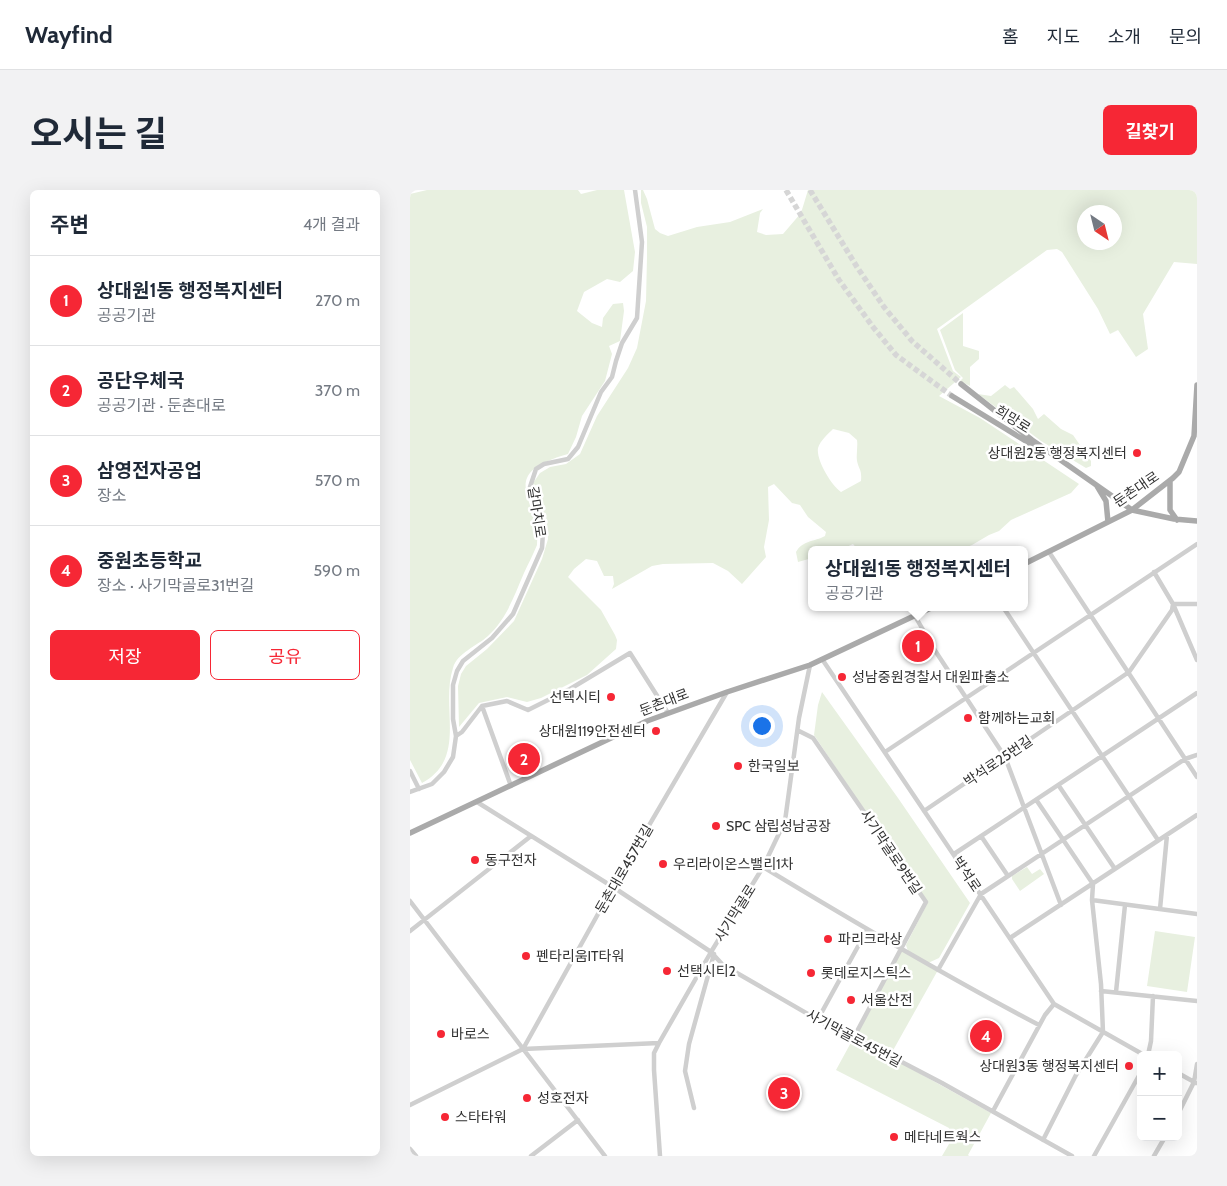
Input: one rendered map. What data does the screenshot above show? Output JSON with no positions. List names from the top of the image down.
{
  "streets": {
    "main road": ["희망로", "둔촌대로"],
    "street": [
      "갈마치로",
      "박석로25번길",
      "사기막골로9번길",
      "둔촌대로457번길",
      "박석로",
      "사기막골로",
      "사기막골로45번길"
    ]
  },
  "crossings": [
    ["희망로", "둔촌대로"],
    ["둔촌대로", "둔촌대로457번길"],
    ["둔촌대로", "박석로"],
    ["둔촌대로", "사기막골로"],
    ["둔촌대로", "사기막골로45번길"],
    ["박석로25번길", "박석로"],
    ["사기막골로9번길", "사기막골로"],
    ["사기막골로9번길", "사기막골로45번길"],
    ["둔촌대로457번길", "사기막골로45번길"],
    ["사기막골로", "사기막골로45번길"]
  ],
  "places": [
    "상대원2동 행정복지센터",
    "성남중원경찰서 대원파출소",
    "선텍시티",
    "함께하는교회",
    "상대원119안전센터",
    "한국일보",
    "SPC 삼립성남공장",
    "동구전자",
    "우리라이온스밸리1차",
    "파리크라상",
    "펜타리움IT타워",
    "선택시티2",
    "롯데로지스틱스",
    "서울산전",
    "바로스",
    "상대원3동 행정복지센터",
    "성호전자",
    "스타타워",
    "메타네트웍스"
  ],
  "north": "bottom right",
  "page": {
    "header": "Wayfind",
    "nav": [
      "홈",
      "지도",
      "소개",
      "문의"
    ],
    "title": "오시는 길",
    "buttons": [
      "길찾기",
      ["저장", "공유"]
    ],
    "heading": ["주변", "4개 결과"],
    "list": [
      {
        "mark": "1",
        "name": "상대원1동 행정복지센터",
        "note": "공공기관",
        "value": "270 m"
      },
      {
        "mark": "2",
        "name": "공단우체국",
        "note": "공공기관 · 둔촌대로",
        "value": "370 m"
      },
      {
        "mark": "3",
        "name": "삼영전자공업",
        "note": "장소",
        "value": "570 m"
      },
      {
        "mark": "4",
        "name": "중원초등학교",
        "note": "장소 · 사기막골로31번길",
        "value": "590 m"
      }
    ],
    "popup": ["상대원1동 행정복지센터", "공공기관"],
    "pins": [
      "1",
      "2",
      "4",
      "3"
    ],
    "map_buttons": ["+", "−"]
  }
}
